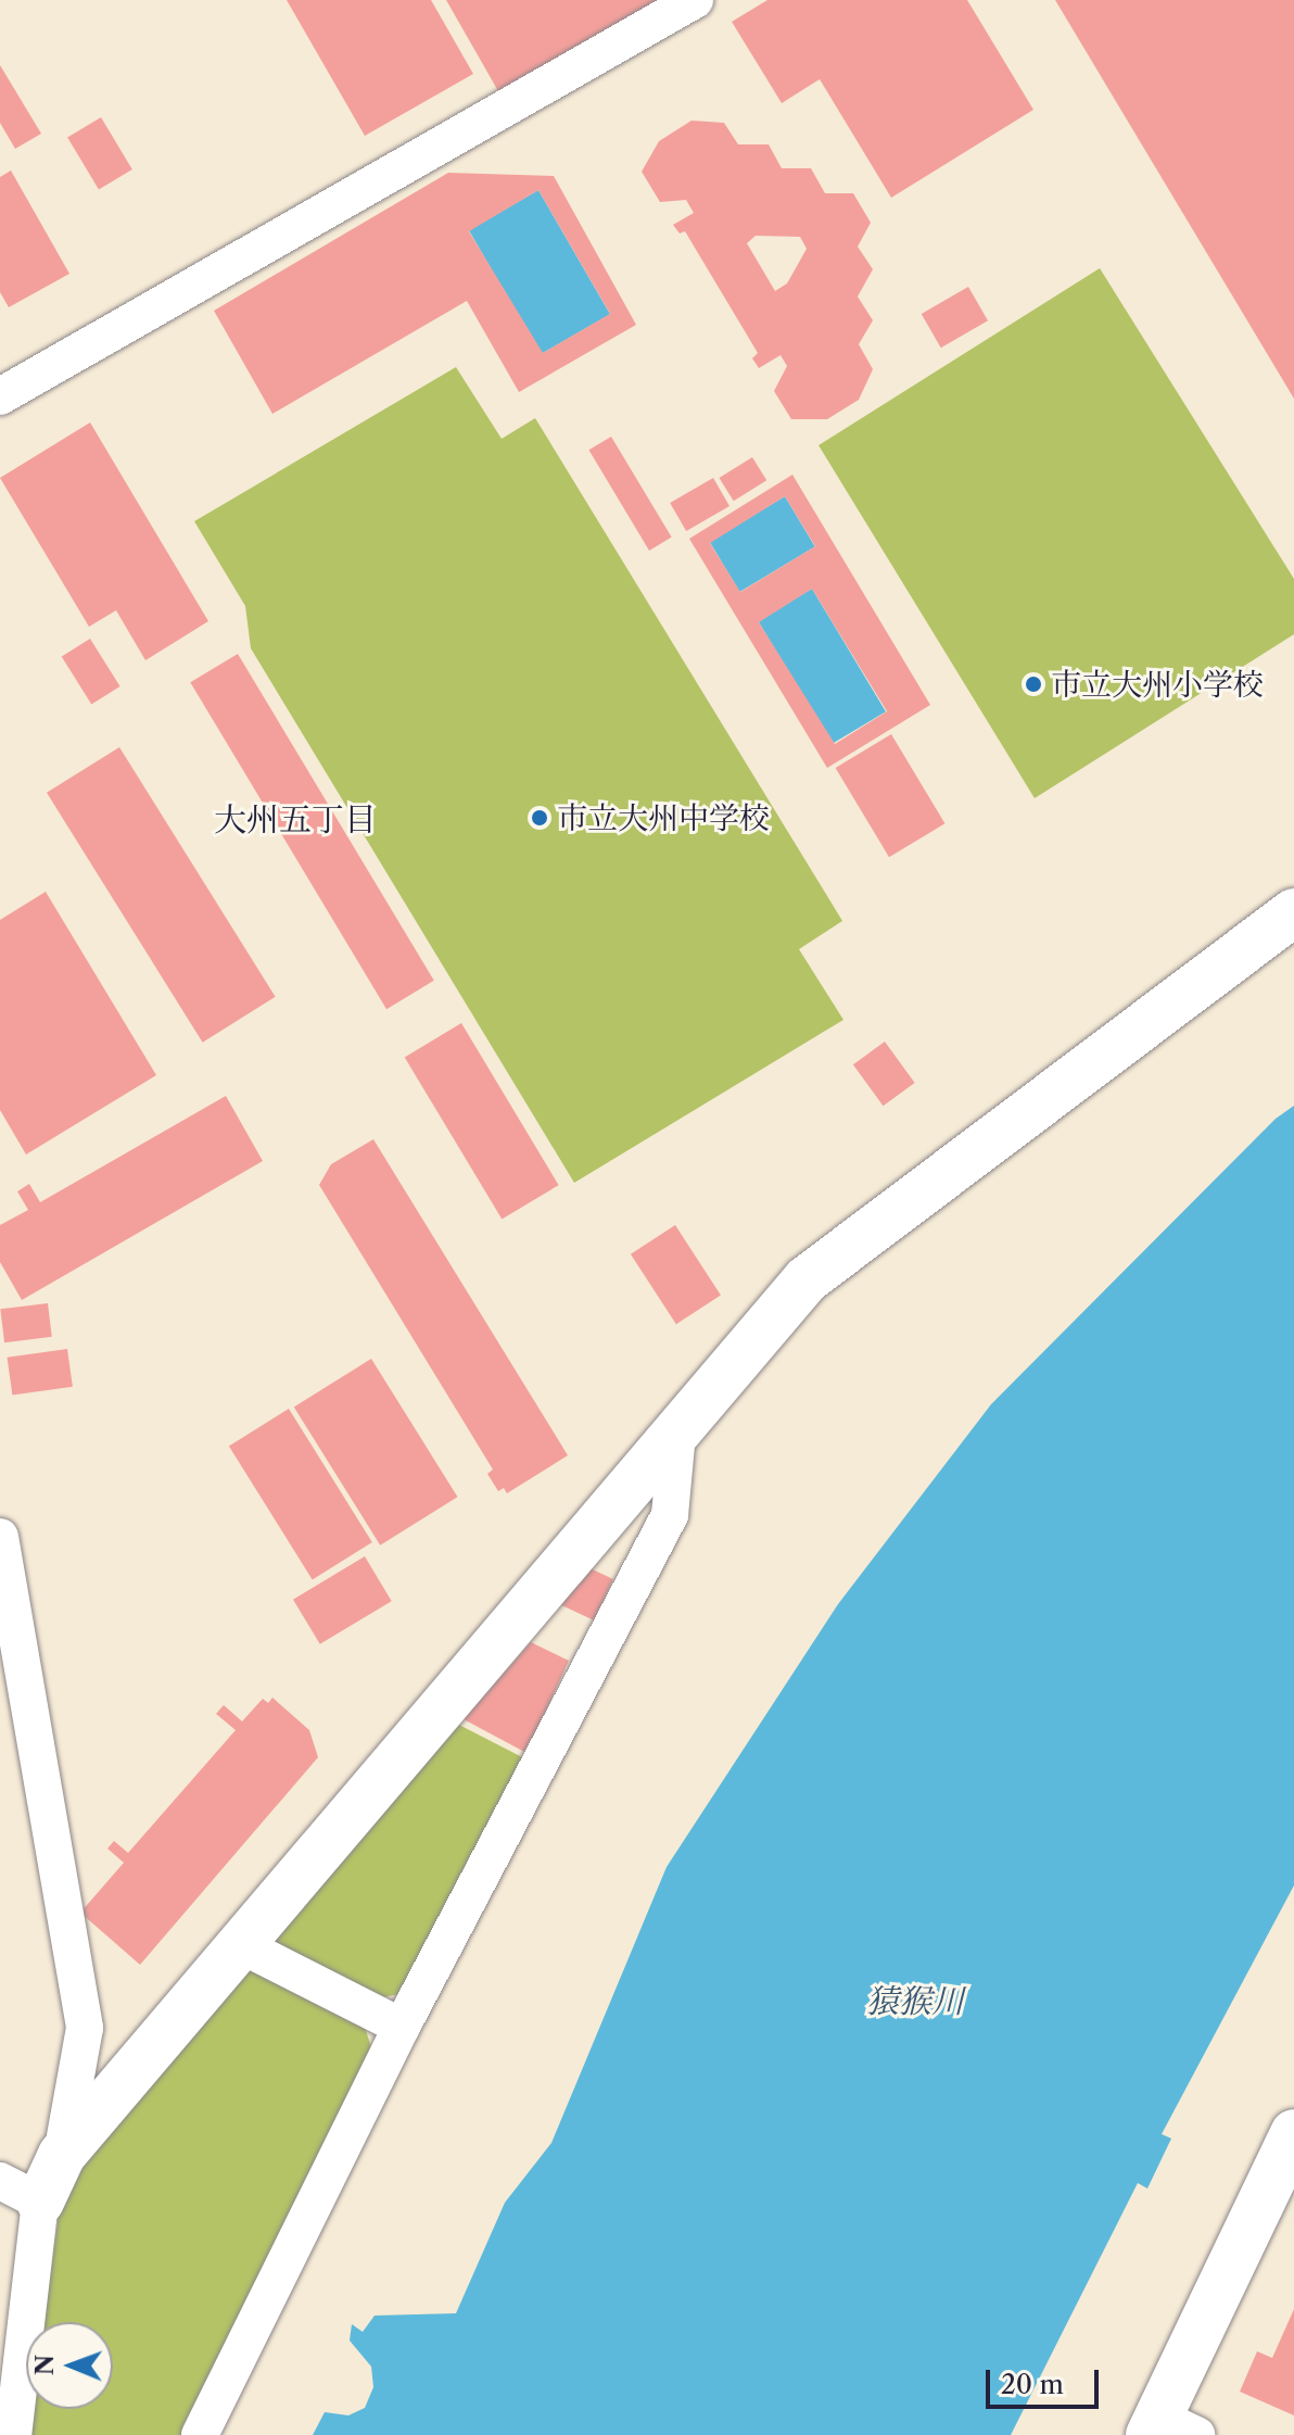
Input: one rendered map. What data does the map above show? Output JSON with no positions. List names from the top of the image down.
{
  "districts": ["大州五丁目"],
  "water": ["猿猴川"],
  "places": ["市立大州小学校", "市立大州中学校"],
  "scale_bar": "20 m",
  "north": "left"
}
